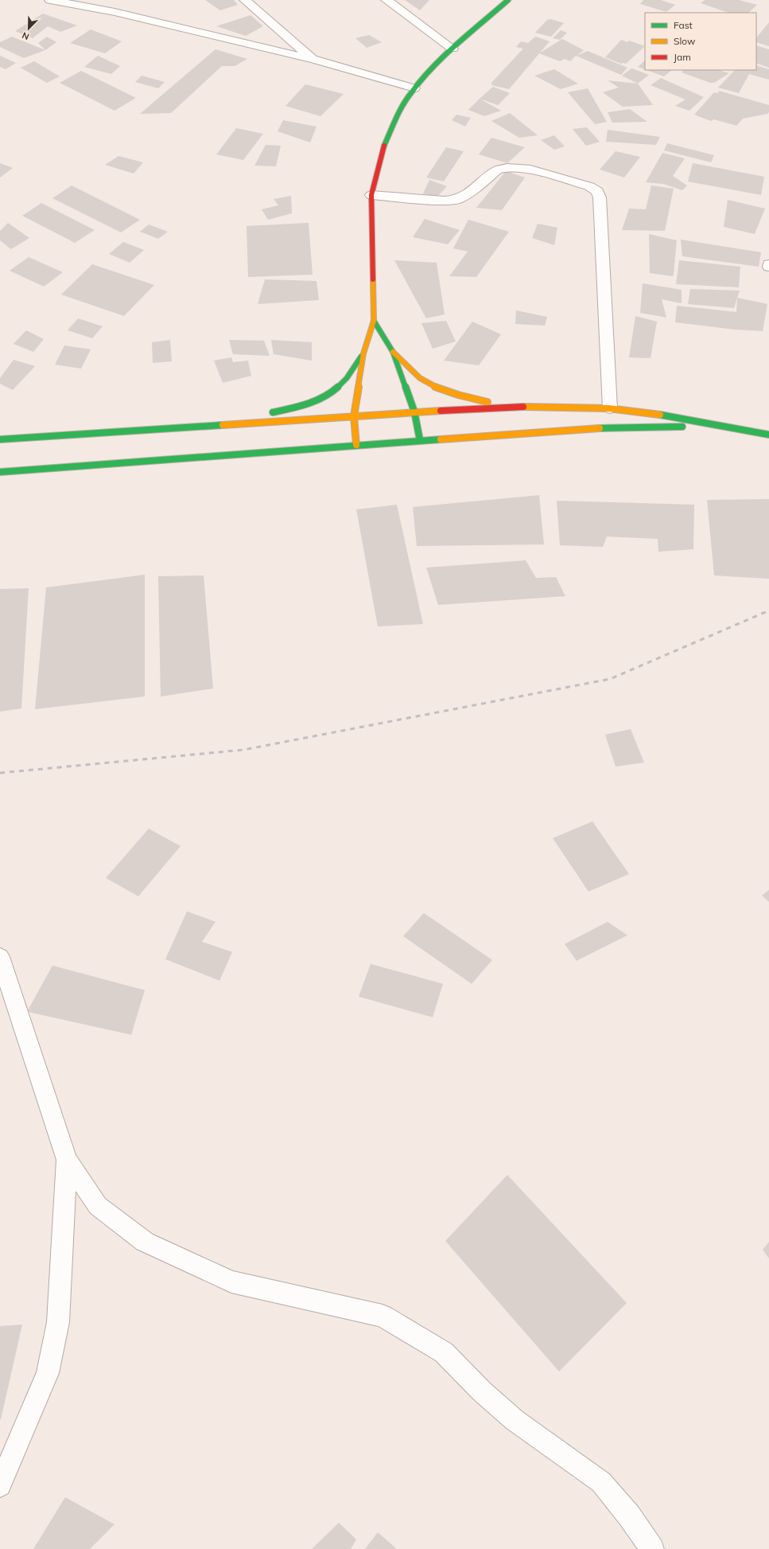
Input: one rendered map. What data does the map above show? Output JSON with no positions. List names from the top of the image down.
{
  "legend": ["Fast", "Slow", "Jam"],
  "north": "bottom left"
}
